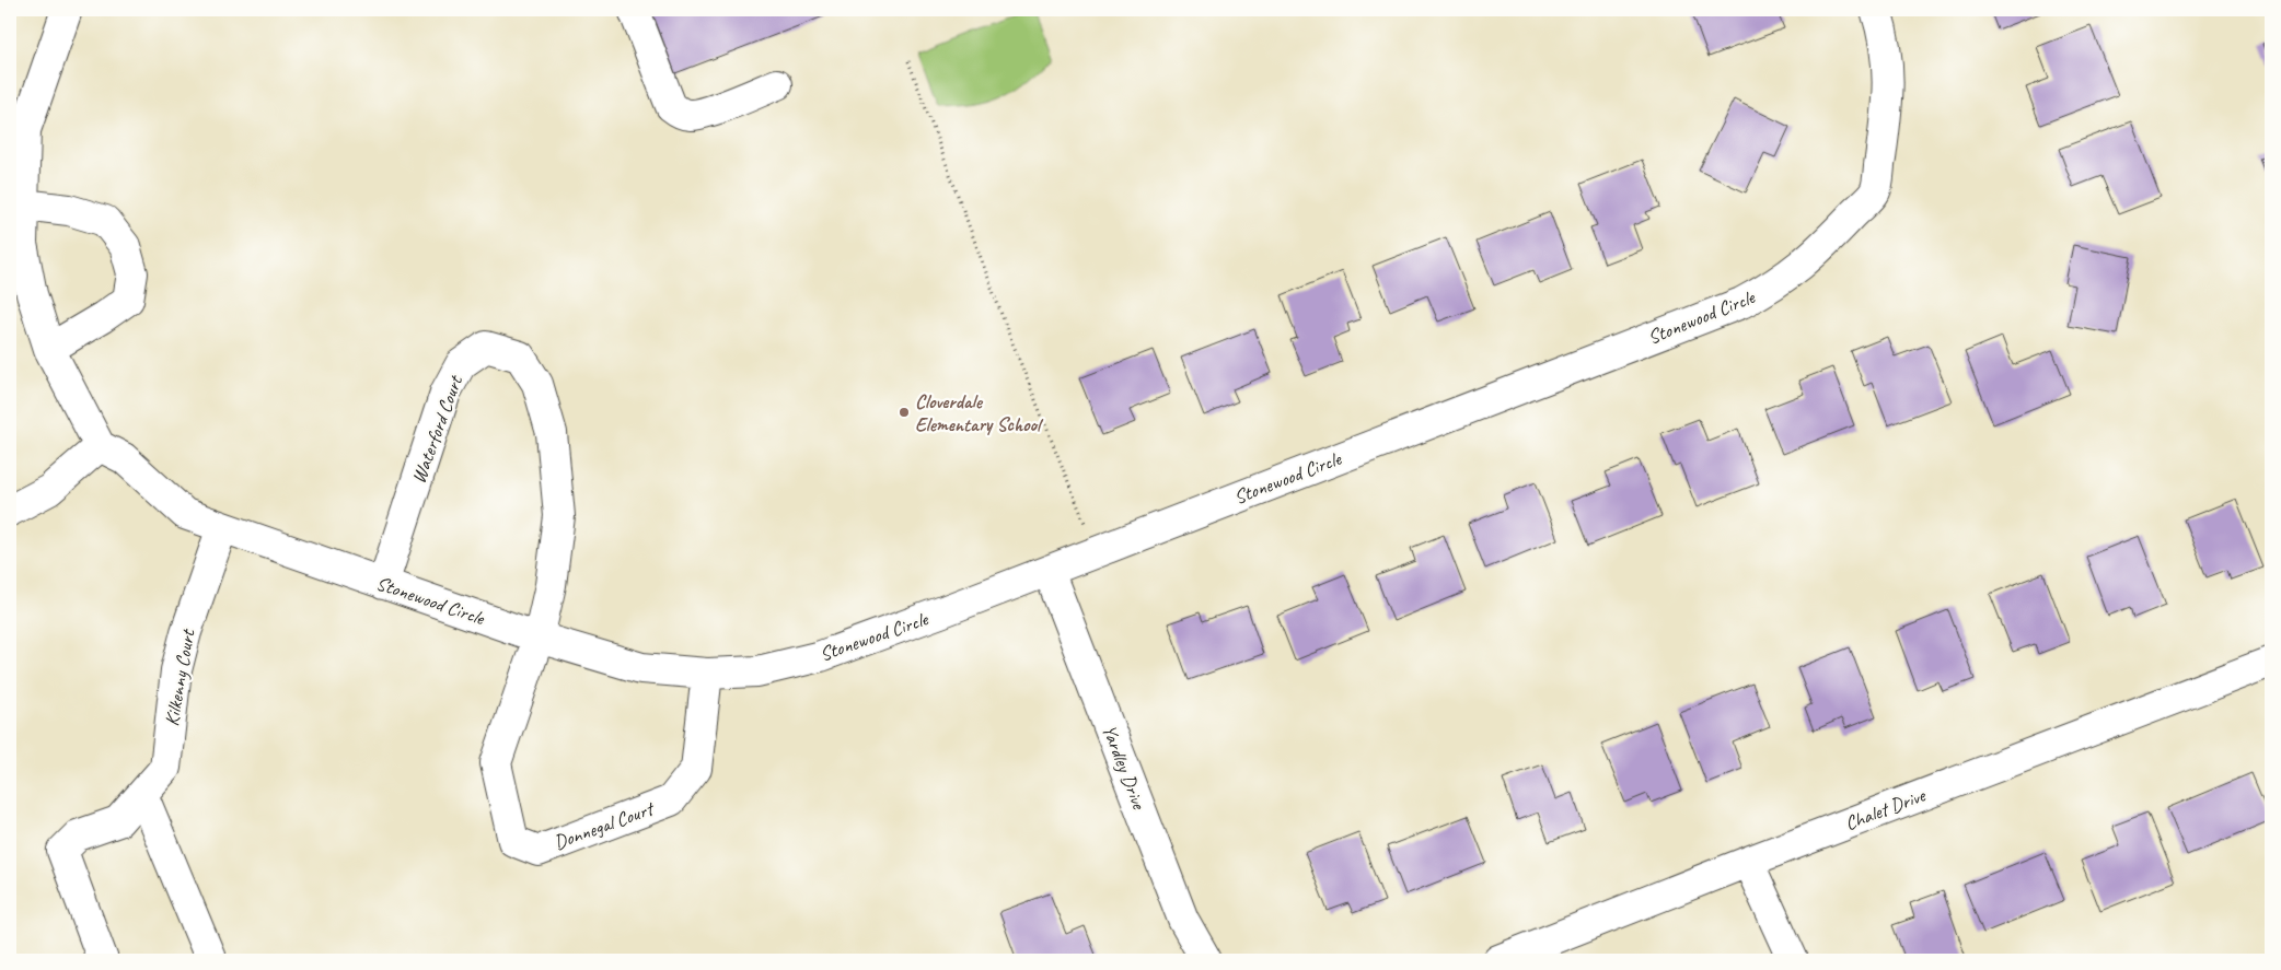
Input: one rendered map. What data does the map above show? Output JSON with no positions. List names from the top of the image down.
{
  "streets": {
    "street": [
      "Stonewood Circle",
      "Waterford Court",
      "Kilkenny Court",
      "Yardley Drive",
      "Chalet Drive",
      "Donnegal Court"
    ]
  },
  "crossings": [
    ["Stonewood Circle", "Waterford Court"],
    ["Stonewood Circle", "Kilkenny Court"],
    ["Stonewood Circle", "Yardley Drive"],
    ["Stonewood Circle", "Donnegal Court"],
    ["Waterford Court", "Donnegal Court"]
  ],
  "places": ["Cloverdale Elementary School"]
}
